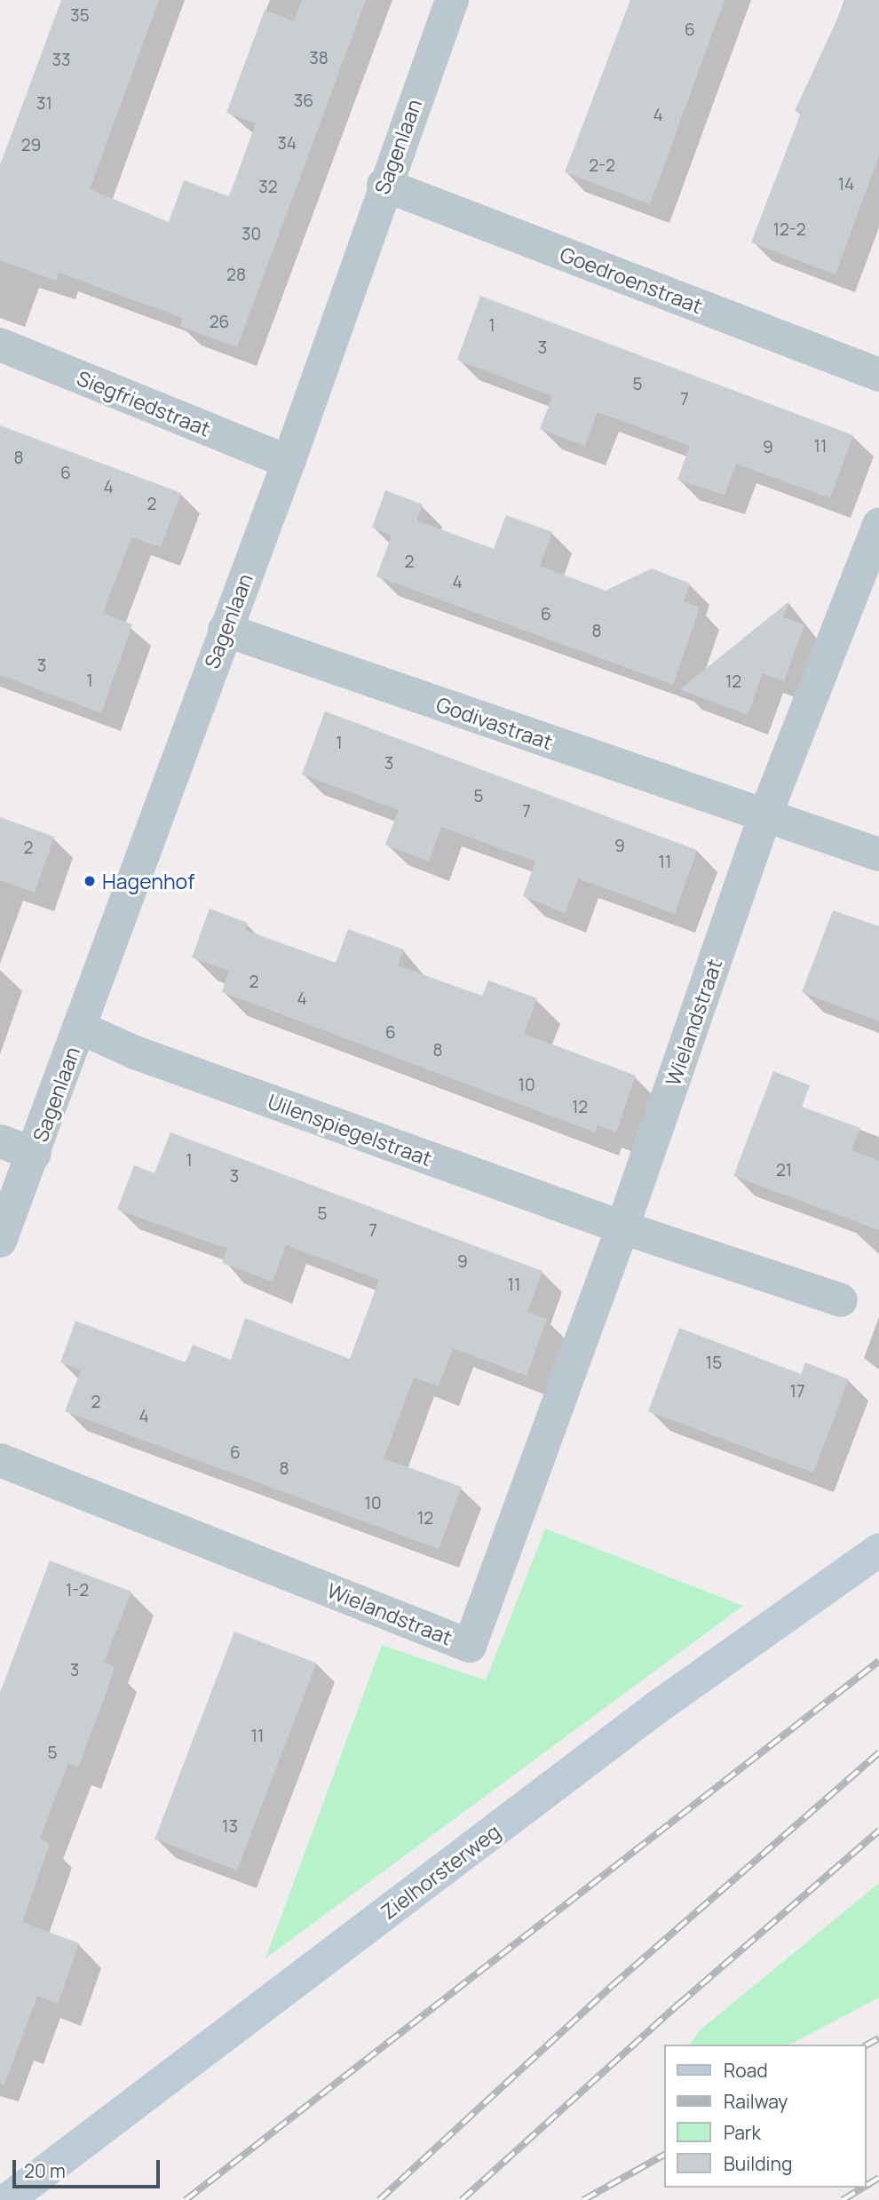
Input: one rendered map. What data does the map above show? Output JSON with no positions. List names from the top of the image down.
{
  "streets": {
    "main road": ["Zielhorsterweg"],
    "street": [
      "Sagenlaan",
      "Goedroenstraat",
      "Siegfriedstraat",
      "Godivastraat",
      "Wielandstraat",
      "Uilenspiegelstraat"
    ]
  },
  "crossings": [
    ["Sagenlaan", "Goedroenstraat"],
    ["Sagenlaan", "Siegfriedstraat"],
    ["Sagenlaan", "Godivastraat"],
    ["Sagenlaan", "Uilenspiegelstraat"],
    ["Godivastraat", "Wielandstraat"],
    ["Wielandstraat", "Uilenspiegelstraat"]
  ],
  "places": ["Hagenhof"],
  "house_numbers": [
    "35",
    "6",
    "38",
    "33",
    "36",
    "31",
    "4",
    "34",
    "29",
    "2-2",
    "14",
    "32",
    "12-2",
    "30",
    "28",
    "26",
    "1",
    "3",
    "5",
    "7",
    "11",
    "9",
    "8",
    "6",
    "4",
    "2",
    "2",
    "4",
    "6",
    "8",
    "3",
    "1",
    "12",
    "1",
    "3",
    "5",
    "7",
    "9",
    "2",
    "11",
    "2",
    "4",
    "6",
    "8",
    "10",
    "12",
    "1",
    "21",
    "3",
    "5",
    "7",
    "9",
    "11",
    "15",
    "17",
    "2",
    "4",
    "6",
    "8",
    "10",
    "12",
    "1-2",
    "3",
    "11",
    "5",
    "13"
  ],
  "legend": [
    "Road",
    "Railway",
    "Park",
    "Building"
  ],
  "scale_bar": "20 m"
}
